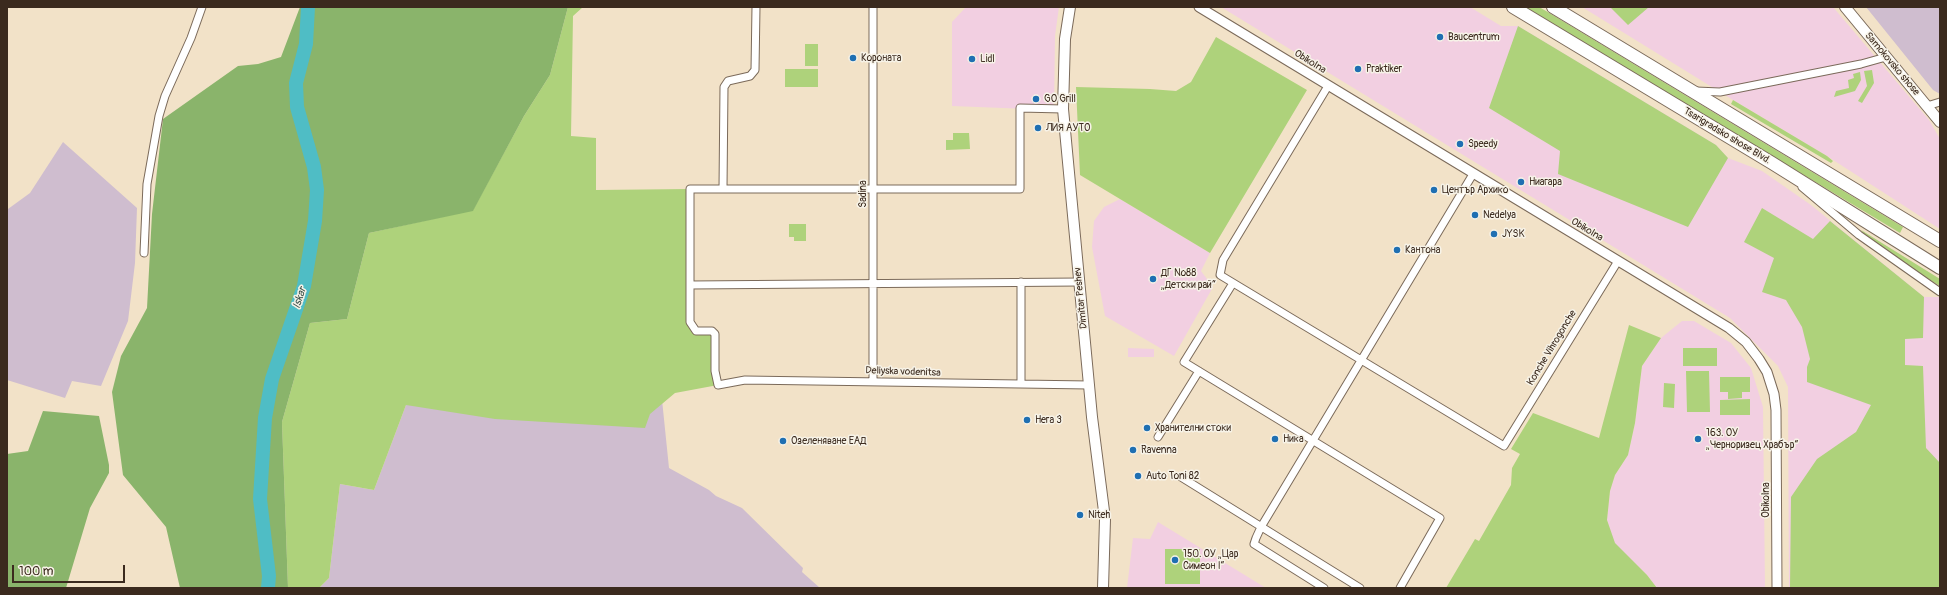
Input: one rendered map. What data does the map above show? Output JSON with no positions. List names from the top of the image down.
{
  "streets": {
    "highway": ["Tsarigradsko shose Blvd."],
    "main road": ["Samokovsko shose", "Dimitar Peshev"],
    "street": [
      "Obikolna",
      "Sadina",
      "Konche Vihrogonche",
      "Deliyska vodenitsa"
    ]
  },
  "crossings": [
    ["Obikolna", "Konche Vihrogonche"],
    ["Sadina", "Deliyska vodenitsa"],
    ["Dimitar Peshev", "Deliyska vodenitsa"]
  ],
  "water": ["Iskar"],
  "places": [
    "Baucentrum",
    "Короната",
    "Lidl",
    "Praktiker",
    "GO Grill",
    "ЛИЯ АУТО",
    "Speedy",
    "Ниагара",
    "Център Архико",
    "Nedelya",
    "JYSK",
    "Кантона",
    "ДГ №88 „Детски рай“",
    "Hera 3",
    "Хранителни стоки",
    "Ника",
    "163. ОУ „Черноризец Храбър“",
    "Озеленяване ЕАД",
    "Ravenna",
    "Auto Toni 82",
    "Niteh",
    "150. ОУ „Цар Симеон I“"
  ],
  "scale_bar": "100 m"
}
